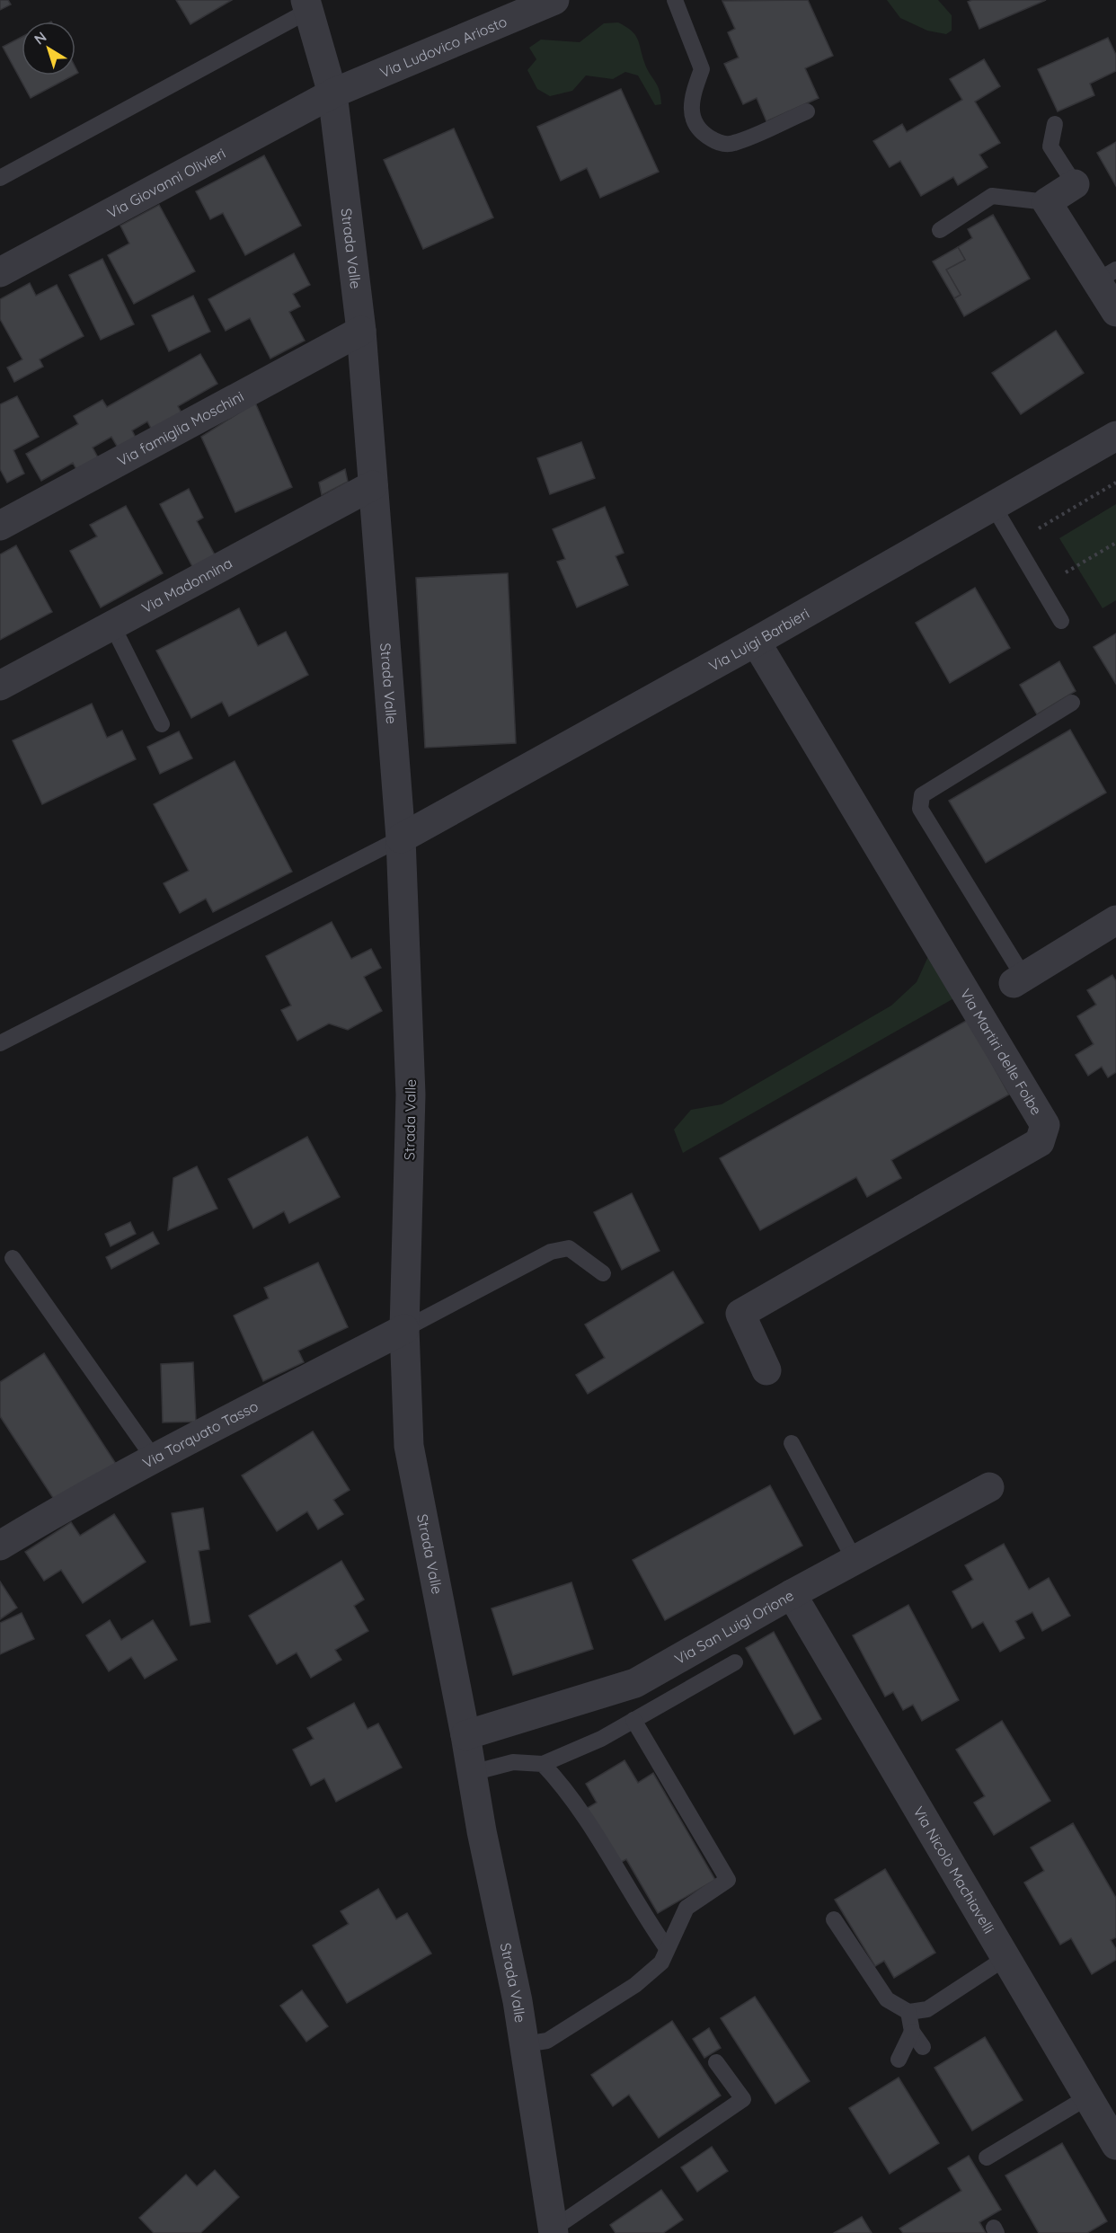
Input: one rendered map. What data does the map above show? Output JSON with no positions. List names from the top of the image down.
{
  "streets": {
    "street": [
      "Via Ludovico Ariosto",
      "Via Giovanni Olivieri",
      "Strada Valle",
      "Via famiglia Moschini",
      "Via Madonnina",
      "Via Luigi Barbieri",
      "Via Martiri delle Foibe",
      "Via Torquato Tasso",
      "Via San Luigi Orione",
      "Via Nicolò Machiavelli"
    ]
  },
  "crossings": [
    ["Via Ludovico Ariosto", "Via Giovanni Olivieri"],
    ["Via Ludovico Ariosto", "Strada Valle"],
    ["Via Giovanni Olivieri", "Strada Valle"],
    ["Strada Valle", "Via famiglia Moschini"],
    ["Strada Valle", "Via Madonnina"],
    ["Strada Valle", "Via Luigi Barbieri"],
    ["Strada Valle", "Via Torquato Tasso"],
    ["Strada Valle", "Via San Luigi Orione"],
    ["Via Luigi Barbieri", "Via Martiri delle Foibe"],
    ["Via San Luigi Orione", "Via Nicolò Machiavelli"]
  ],
  "north": "top left"
}
